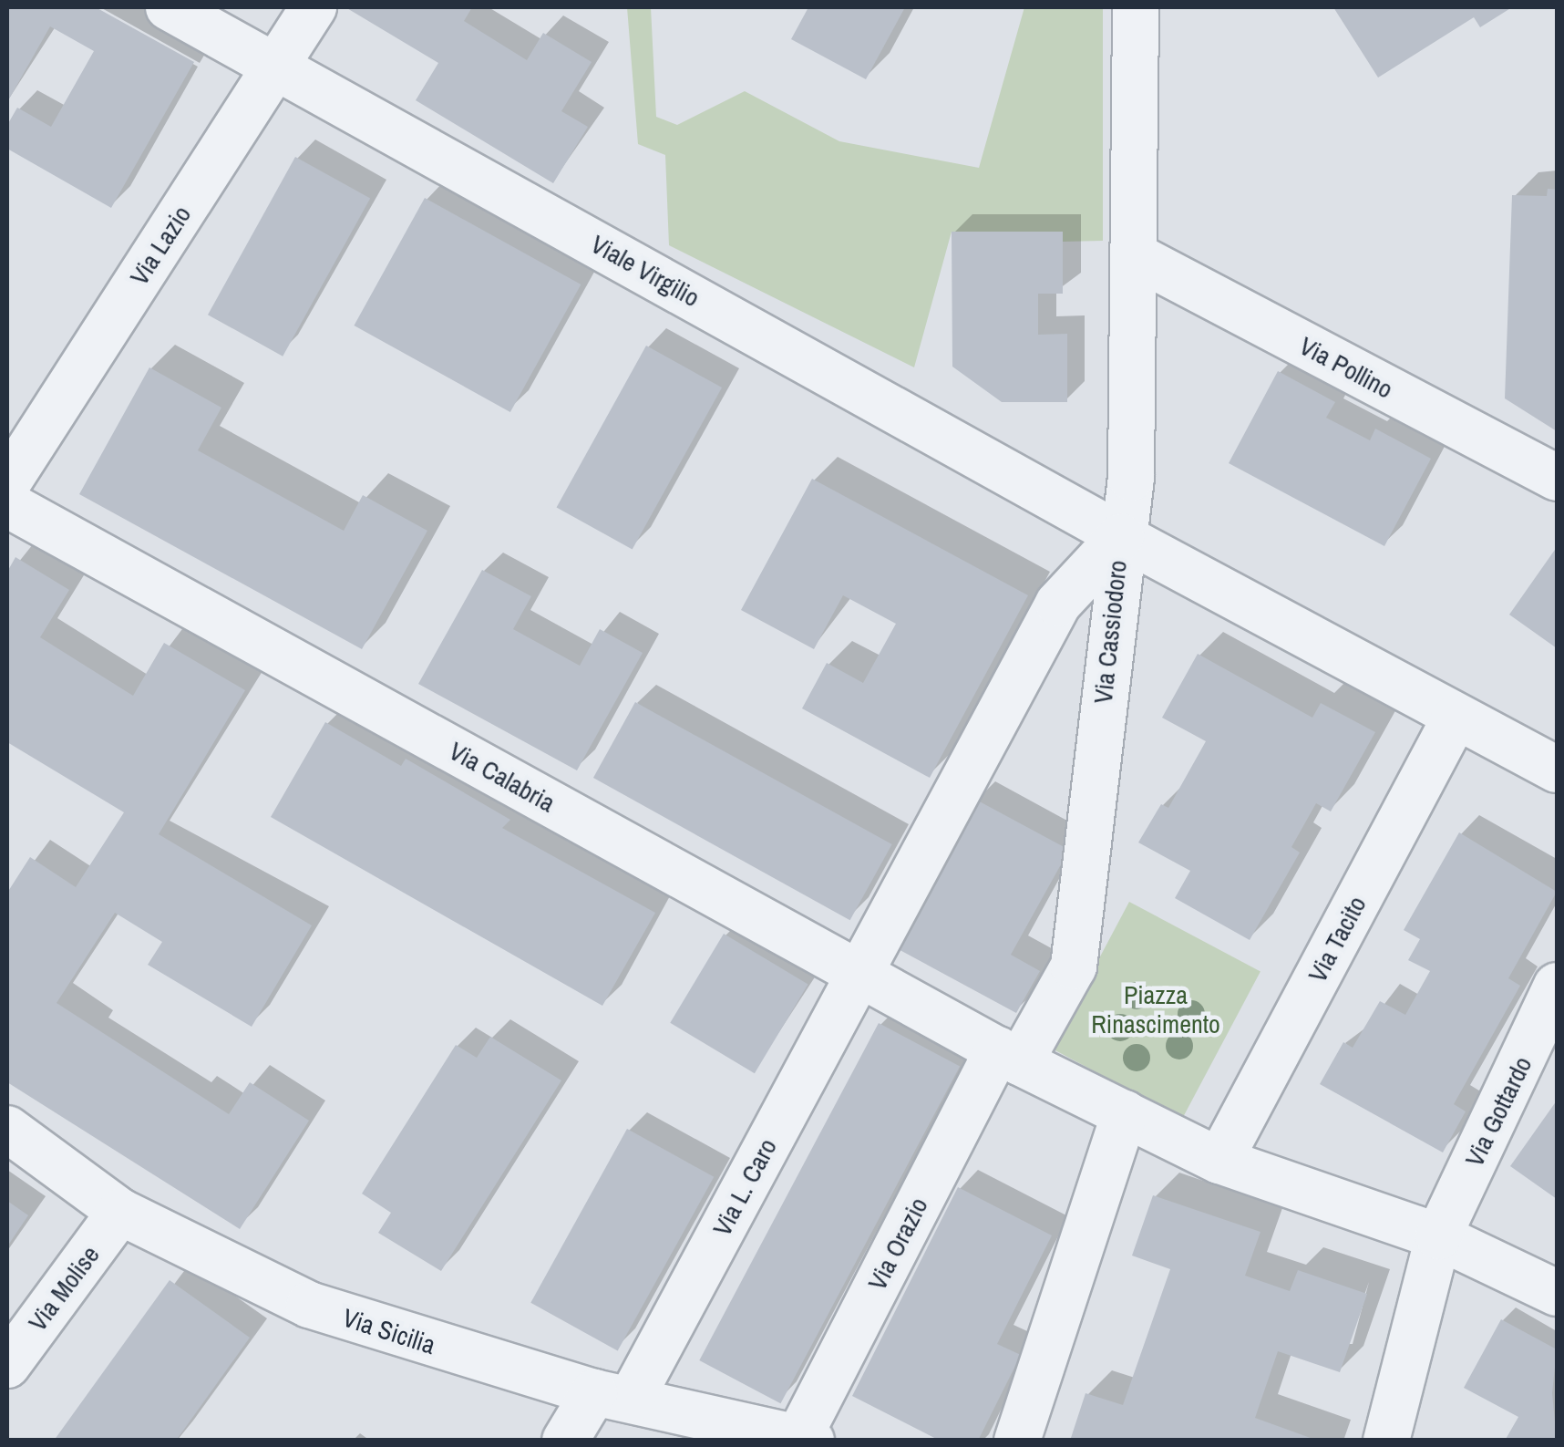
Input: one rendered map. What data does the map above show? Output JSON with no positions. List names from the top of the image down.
{
  "streets": {
    "street": [
      "Via Lazio",
      "Viale Virgilio",
      "Via Pollino",
      "Via Cassiodoro",
      "Via Calabria",
      "Via Tacito",
      "Via Gottardo",
      "Via L. Caro",
      "Via Orazio",
      "Via Molise",
      "Via Sicilia"
    ]
  },
  "crossings": [
    ["Via Lazio", "Viale Virgilio"],
    ["Viale Virgilio", "Via Cassiodoro"],
    ["Viale Virgilio", "Via Tacito"],
    ["Via Cassiodoro", "Via Calabria"],
    ["Via Cassiodoro", "Via L. Caro"],
    ["Via Cassiodoro", "Via Orazio"],
    ["Via Calabria", "Via L. Caro"],
    ["Via Calabria", "Via Orazio"],
    ["Via L. Caro", "Via Sicilia"],
    ["Via Orazio", "Via Sicilia"],
    ["Via Molise", "Via Sicilia"]
  ],
  "parks": ["Piazza Rinascimento"]
}
